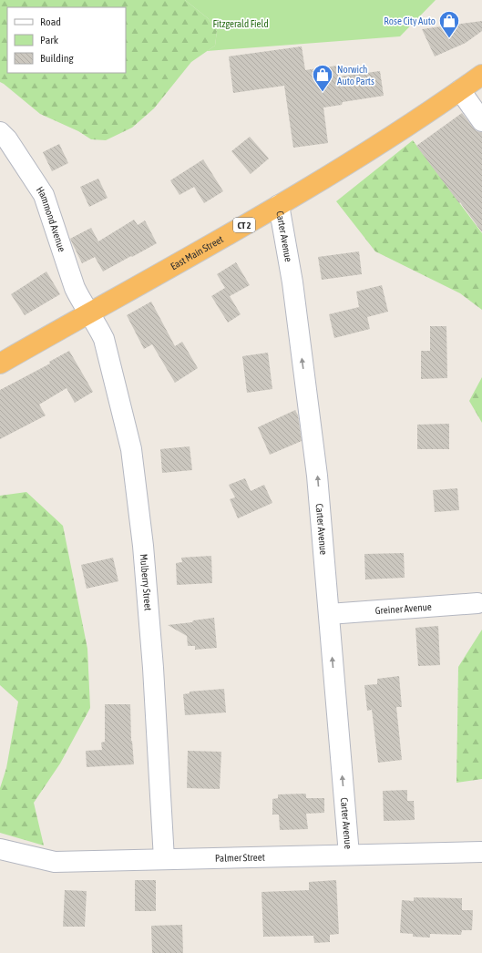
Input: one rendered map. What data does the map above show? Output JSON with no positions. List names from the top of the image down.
{
  "streets": {
    "highway": ["CT 2", "East Main Street"],
    "street": [
      "Hammond Avenue",
      "Carter Avenue",
      "Mulberry Street",
      "Greiner Avenue",
      "Palmer Street"
    ]
  },
  "crossings": [
    ["Hammond Avenue", "East Main Street"],
    ["Hammond Avenue", "Mulberry Street"],
    ["Carter Avenue", "East Main Street"],
    ["Carter Avenue", "Greiner Avenue"],
    ["Carter Avenue", "Palmer Street"],
    ["East Main Street", "Mulberry Street"],
    ["Mulberry Street", "Palmer Street"]
  ],
  "one_way": ["Carter Avenue"],
  "parks": ["Fitzgerald Field"],
  "places": {
    "shop": ["Rose City Auto", "Norwich Auto Parts"]
  },
  "legend": ["Road", "Park", "Building"]
}
